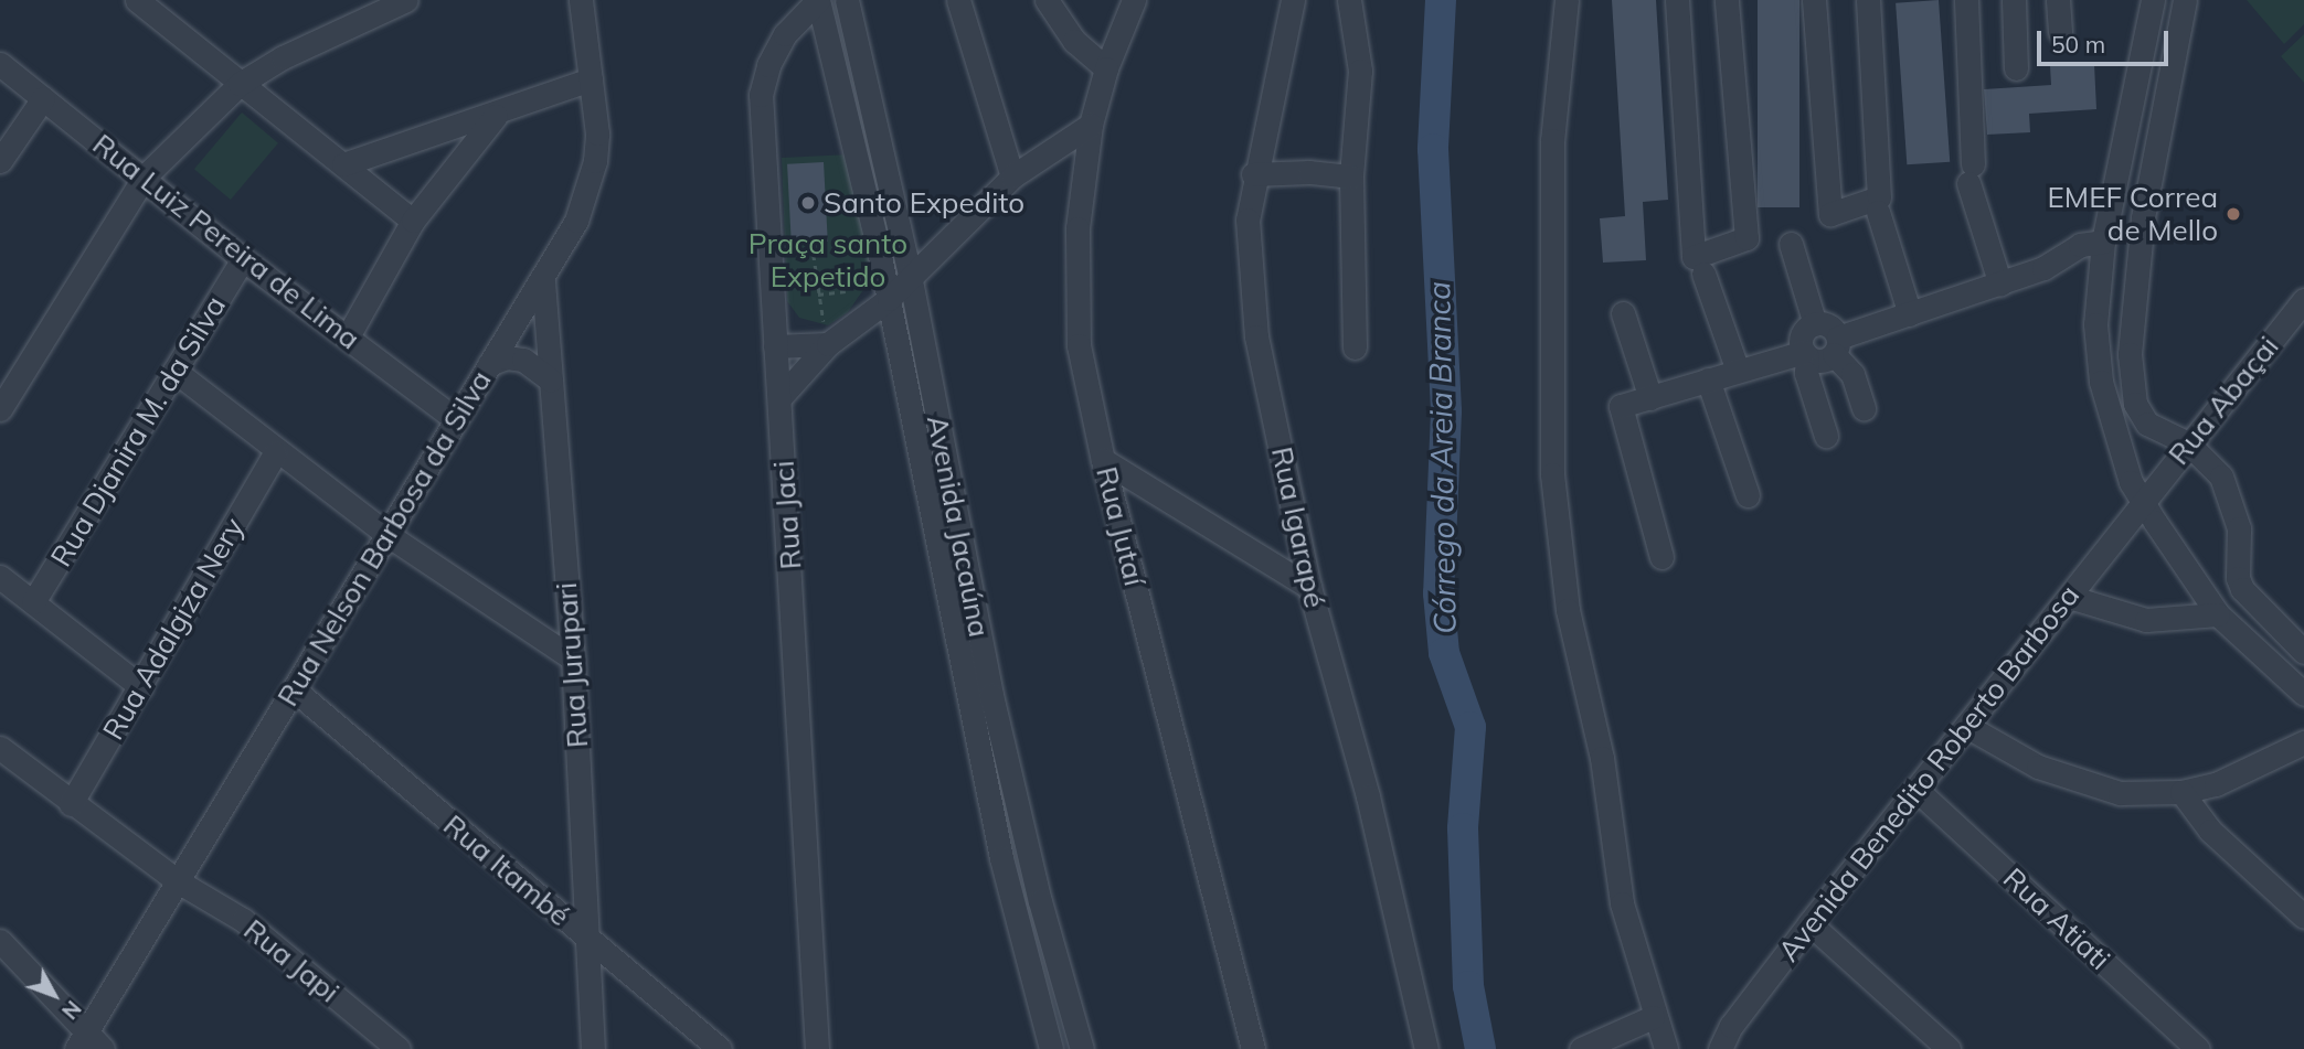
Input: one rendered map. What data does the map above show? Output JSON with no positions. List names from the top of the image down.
{
  "streets": {
    "street": [
      "Rua Luiz Pereira de Lima",
      "Rua Abaçai",
      "Rua Djanira M. da Silva",
      "Rua Jaci",
      "Avenida Jacaúna",
      "Rua Jutaí",
      "Rua Igarapé",
      "Rua Nelson Barbosa da Silva",
      "Rua Adalgiza Nery",
      "Rua Jurupari",
      "Avenida Benedito Roberto Barbosa",
      "Rua Itambé",
      "Rua Atiati",
      "Rua Japi"
    ]
  },
  "crossings": [
    ["Rua Luiz Pereira de Lima", "Rua Djanira M. da Silva"],
    ["Rua Luiz Pereira de Lima", "Rua Nelson Barbosa da Silva"],
    ["Rua Abaçai", "Avenida Benedito Roberto Barbosa"],
    ["Rua Jaci", "Avenida Jacaúna"],
    ["Rua Nelson Barbosa da Silva", "Rua Jurupari"],
    ["Rua Nelson Barbosa da Silva", "Rua Itambé"],
    ["Rua Nelson Barbosa da Silva", "Rua Japi"],
    ["Rua Adalgiza Nery", "Rua Japi"],
    ["Rua Jurupari", "Rua Itambé"],
    ["Avenida Benedito Roberto Barbosa", "Rua Atiati"]
  ],
  "water": ["Córrego da Areia Branca"],
  "parks": ["Praça santo Expetido"],
  "places": ["Santo Expedito", "EMEF Correa de Mello"],
  "scale_bar": "50 m",
  "north": "bottom right"
}
